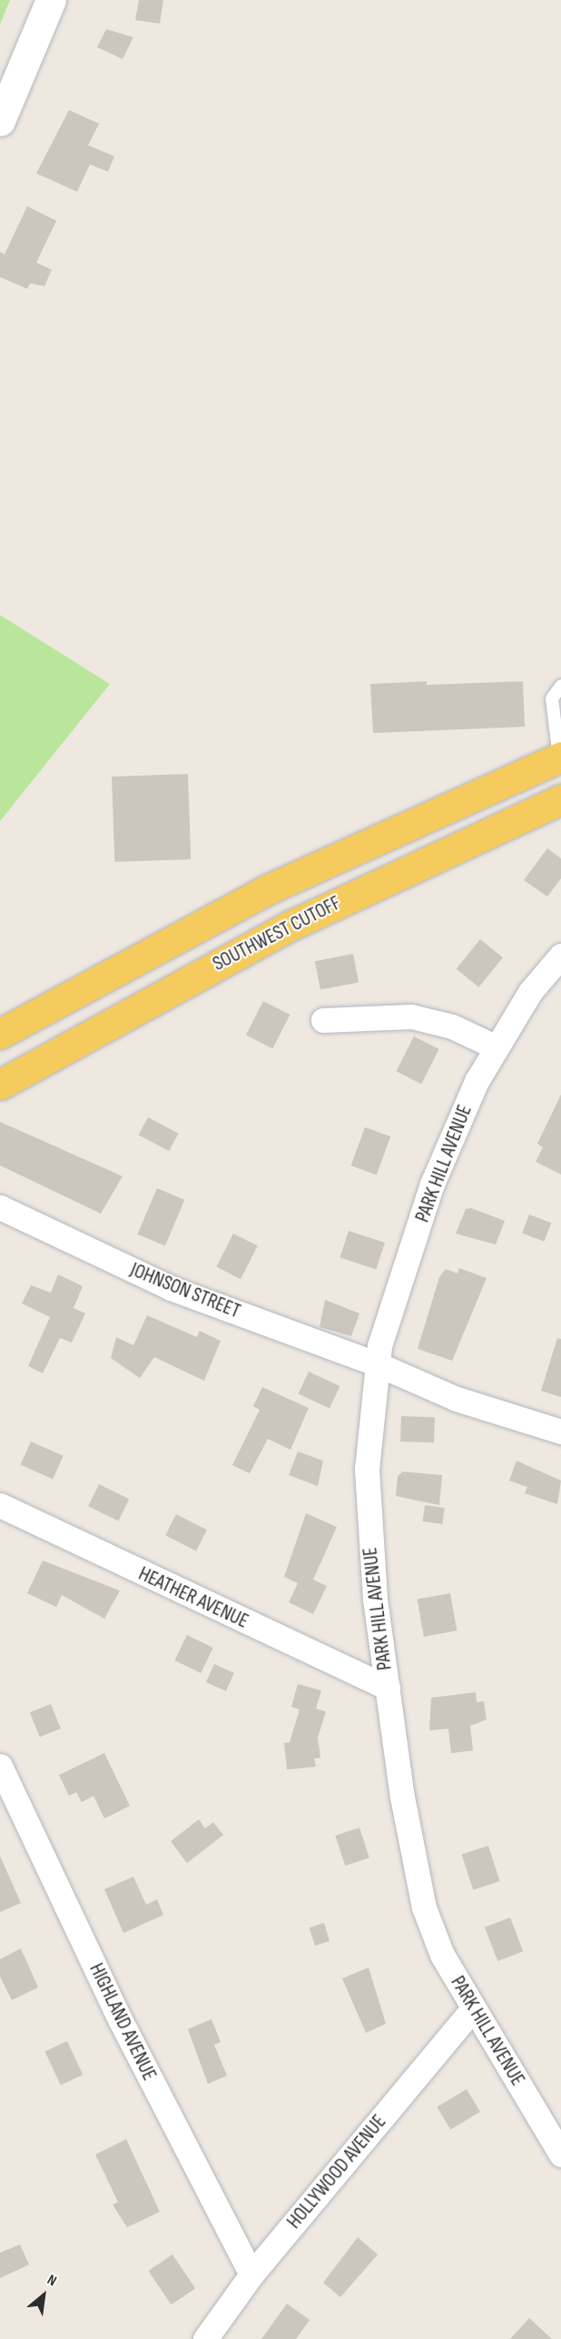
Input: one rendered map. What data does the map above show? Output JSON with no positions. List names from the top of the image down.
{
  "streets": {
    "main road": ["SOUTHWEST CUTOFF"],
    "street": [
      "PARK HILL AVENUE",
      "JOHNSON STREET",
      "HEATHER AVENUE",
      "HIGHLAND AVENUE",
      "HOLLYWOOD AVENUE"
    ]
  },
  "crossings": [
    ["PARK HILL AVENUE", "JOHNSON STREET"],
    ["PARK HILL AVENUE", "HEATHER AVENUE"],
    ["PARK HILL AVENUE", "HOLLYWOOD AVENUE"],
    ["HIGHLAND AVENUE", "HOLLYWOOD AVENUE"]
  ],
  "north": "top right"
}
